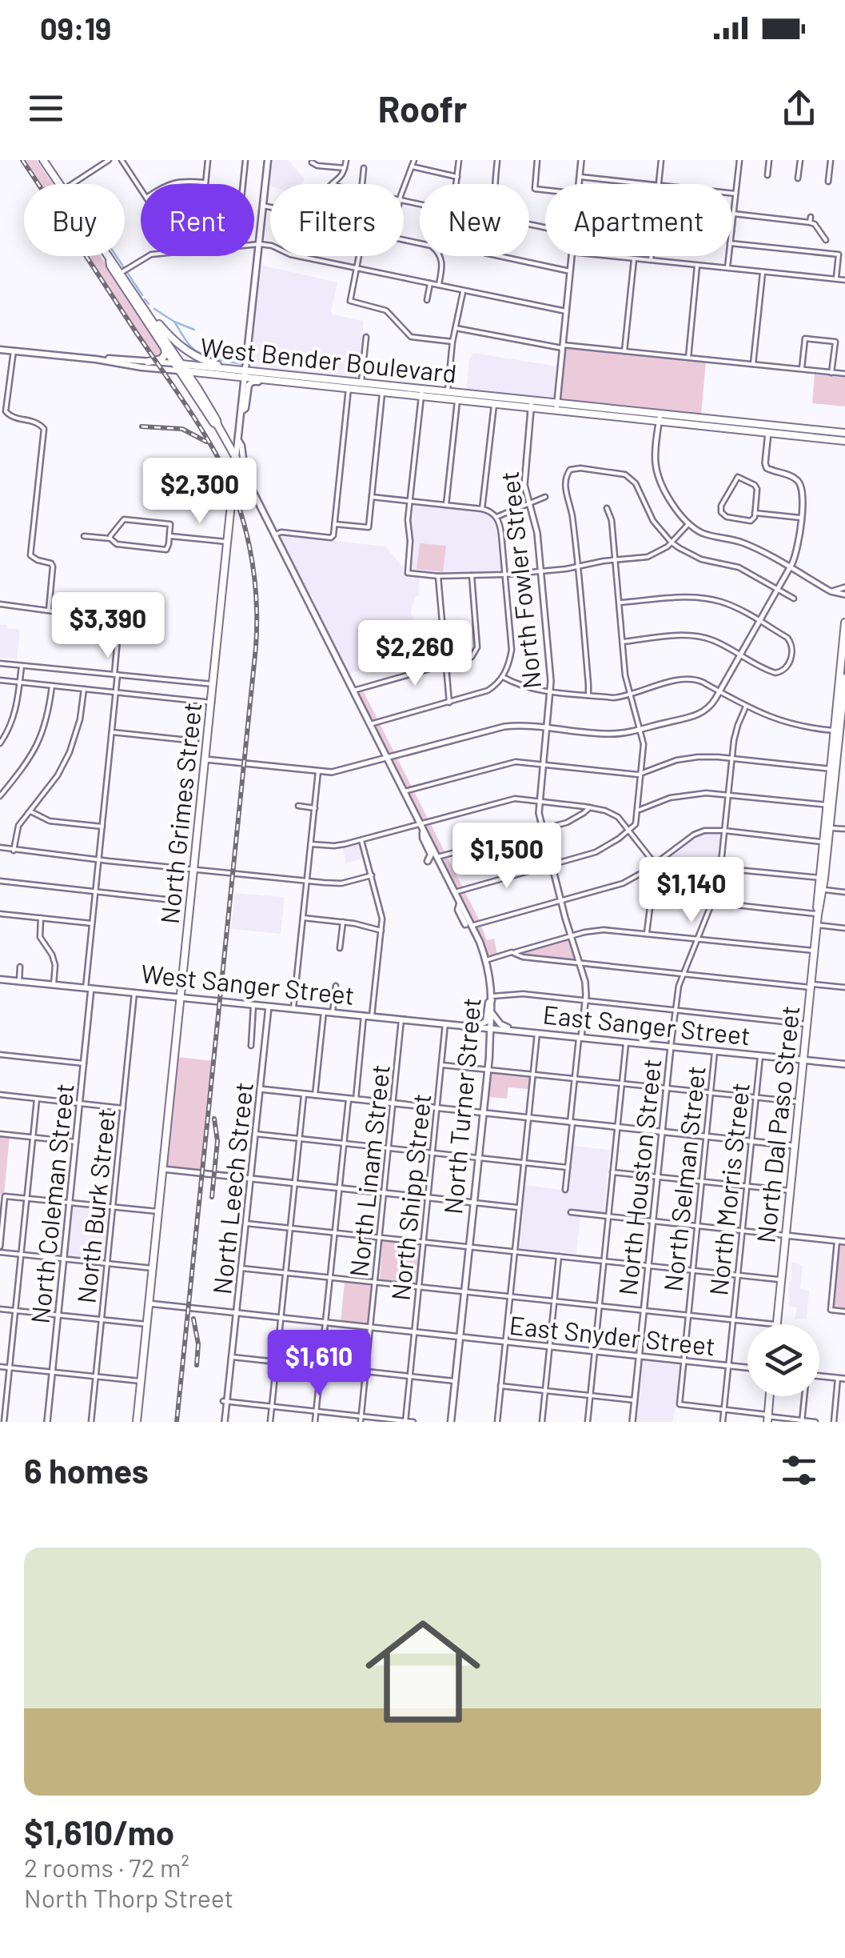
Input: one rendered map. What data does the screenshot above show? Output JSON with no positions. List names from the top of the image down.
{
  "streets": {
    "main road": [
      "West Bender Boulevard",
      "North Grimes Street",
      "West Sanger Street",
      "East Sanger Street",
      "North Turner Street",
      "North Dal Paso Street"
    ],
    "street": [
      "North Fowler Street",
      "North Linam Street",
      "North Houston Street",
      "North Selman Street",
      "North Leech Street",
      "North Morris Street",
      "North Shipp Street",
      "North Coleman Street",
      "North Burk Street",
      "East Snyder Street"
    ]
  },
  "crossings": [
    ["West Bender Boulevard", "North Fowler Street"],
    ["West Bender Boulevard", "North Grimes Street"],
    ["West Bender Boulevard", "North Turner Street"],
    ["North Fowler Street", "East Sanger Street"],
    ["North Grimes Street", "West Sanger Street"],
    ["North Grimes Street", "North Turner Street"],
    ["North Grimes Street", "East Snyder Street"],
    ["West Sanger Street", "East Sanger Street"],
    ["West Sanger Street", "North Turner Street"],
    ["West Sanger Street", "North Linam Street"],
    ["West Sanger Street", "North Leech Street"],
    ["West Sanger Street", "North Shipp Street"],
    ["West Sanger Street", "North Coleman Street"],
    ["West Sanger Street", "North Burk Street"],
    ["East Sanger Street", "North Turner Street"],
    ["East Sanger Street", "North Dal Paso Street"],
    ["East Sanger Street", "North Houston Street"],
    ["East Sanger Street", "North Selman Street"],
    ["East Sanger Street", "North Morris Street"],
    ["North Turner Street", "East Snyder Street"],
    ["North Linam Street", "East Snyder Street"],
    ["North Houston Street", "East Snyder Street"],
    ["North Selman Street", "North Morris Street"],
    ["North Selman Street", "East Snyder Street"],
    ["North Leech Street", "East Snyder Street"],
    ["North Morris Street", "East Snyder Street"],
    ["North Shipp Street", "East Snyder Street"]
  ],
  "page": {
    "status": "09:19",
    "header": "Roofr",
    "chip": [
      "Buy",
      "Rent",
      "Filters",
      "New",
      "Apartment"
    ],
    "price": [
      "$2,300",
      "$3,390",
      "$2,260",
      "$1,500",
      "$1,140",
      "$1,610"
    ],
    "heading": "6 homes",
    "list": [
      {
        "name": "$1,610/mo",
        "note": "2 rooms · 72 m² · North Thorp Street"
      }
    ]
  }
}
